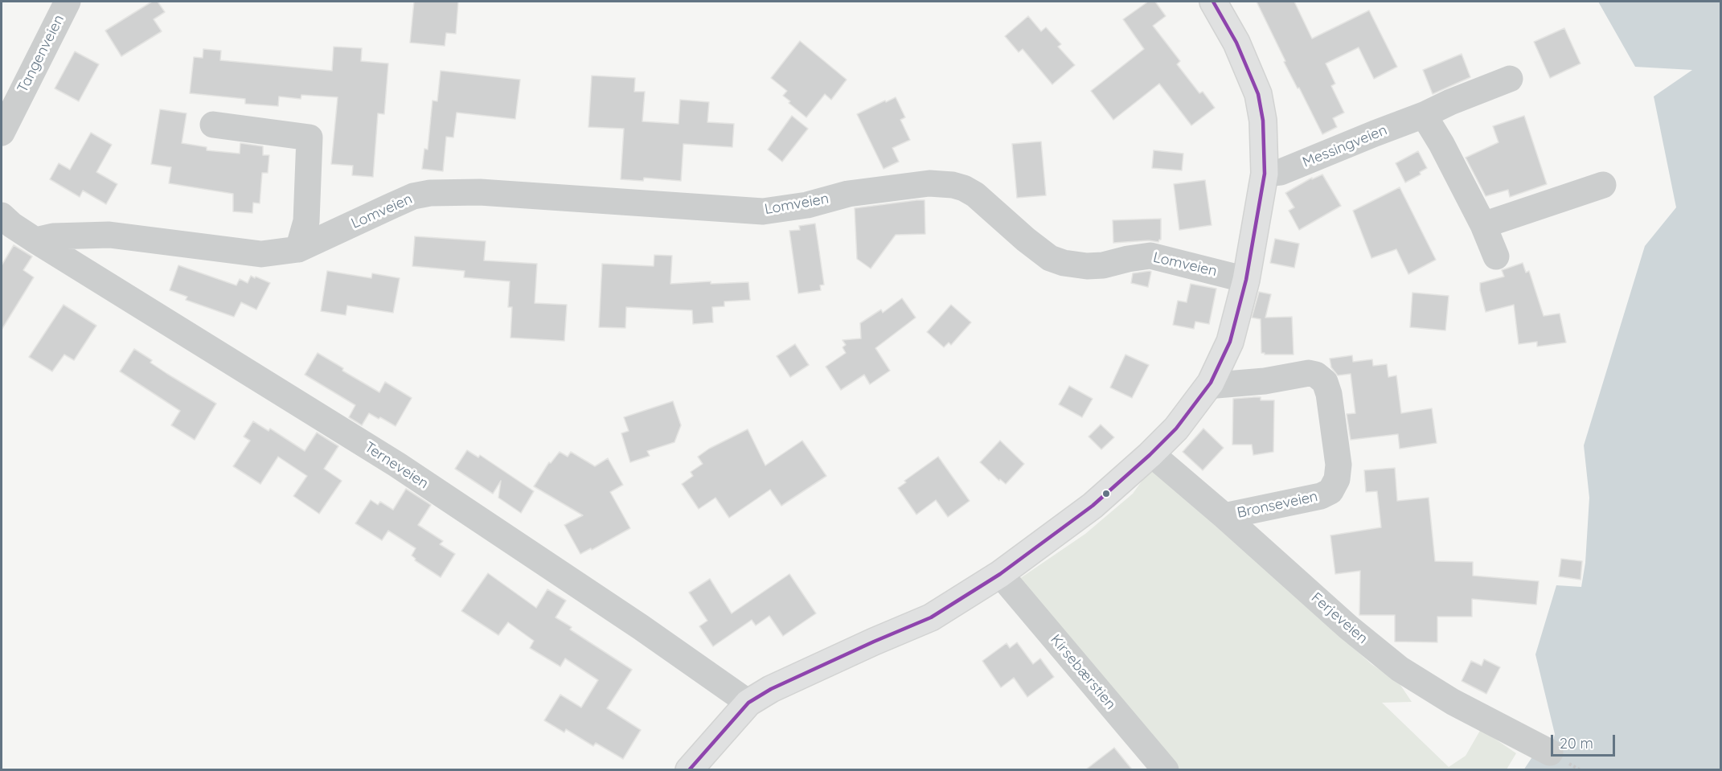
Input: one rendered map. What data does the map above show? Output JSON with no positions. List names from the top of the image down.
{
  "streets": {
    "street": [
      "Tangenveien",
      "Messingveien",
      "Lomveien",
      "Terneveien",
      "Bronseveien",
      "Ferjeveien",
      "Kirsebærstien"
    ]
  },
  "crossings": [
    ["Lomveien", "Terneveien"],
    ["Bronseveien", "Ferjeveien"]
  ],
  "scale_bar": "20 m"
}
